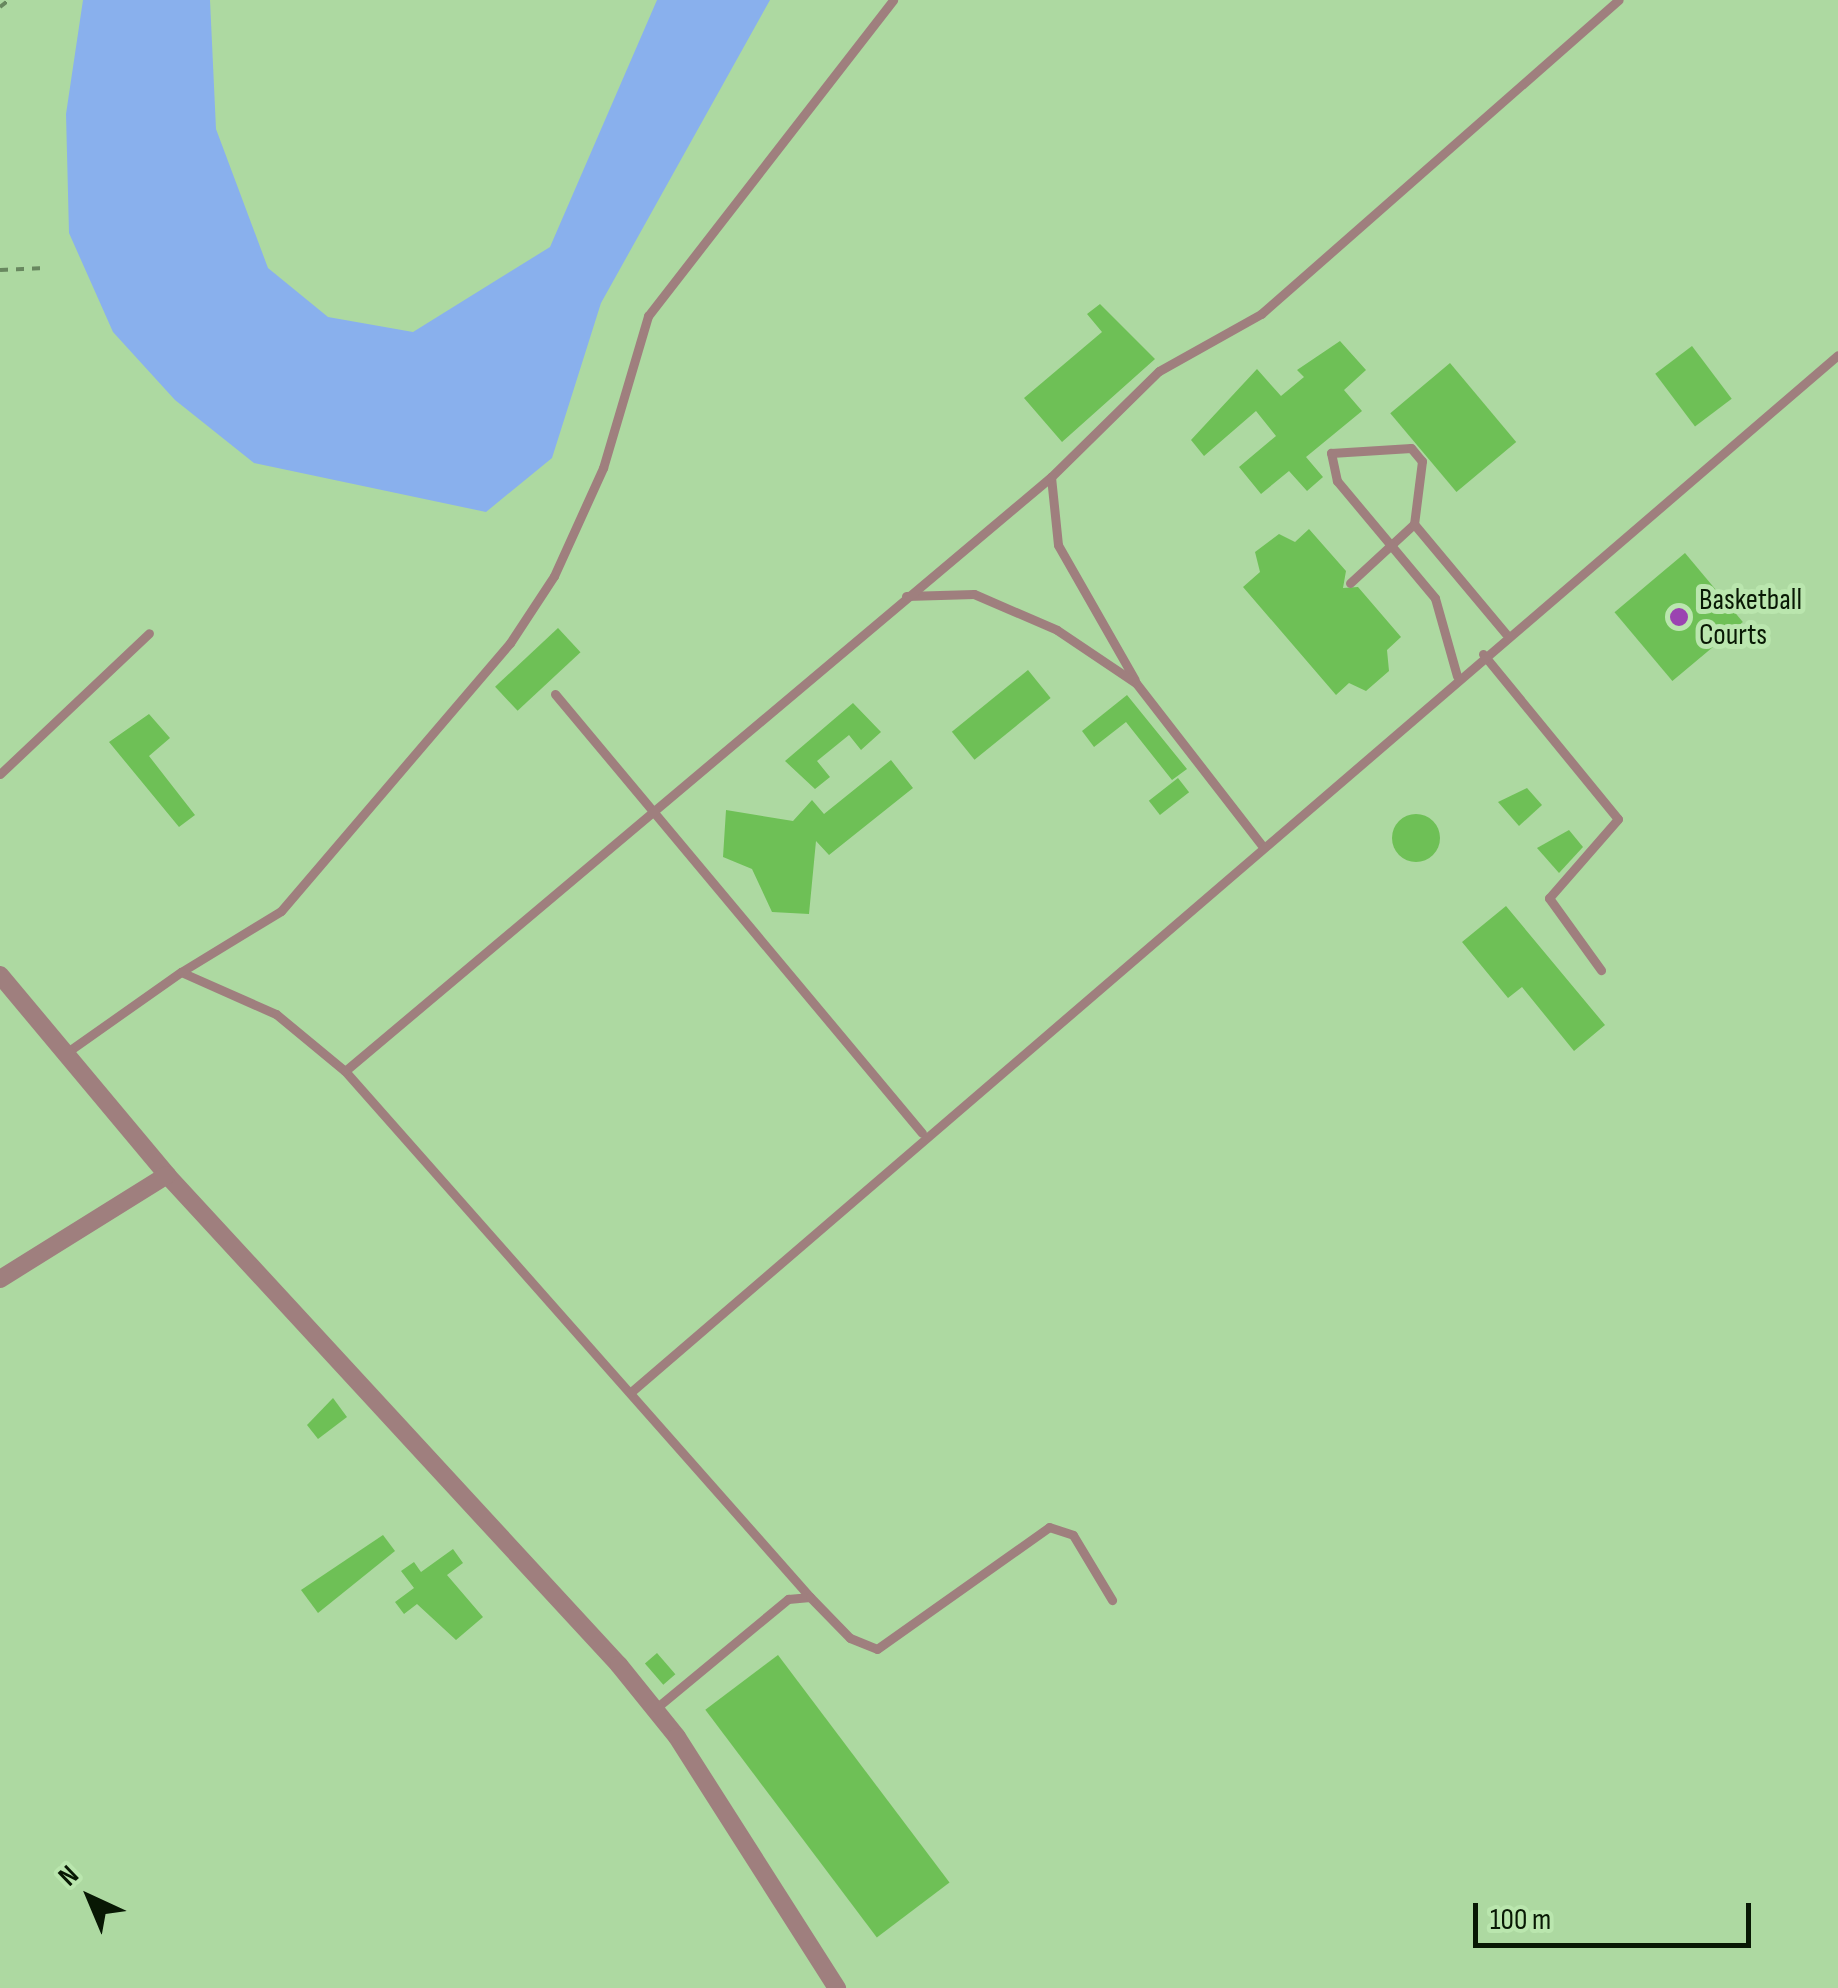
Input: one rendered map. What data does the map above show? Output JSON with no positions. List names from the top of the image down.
{
  "places": ["Basketball Courts"],
  "scale_bar": "100 m",
  "north": "top left"
}
